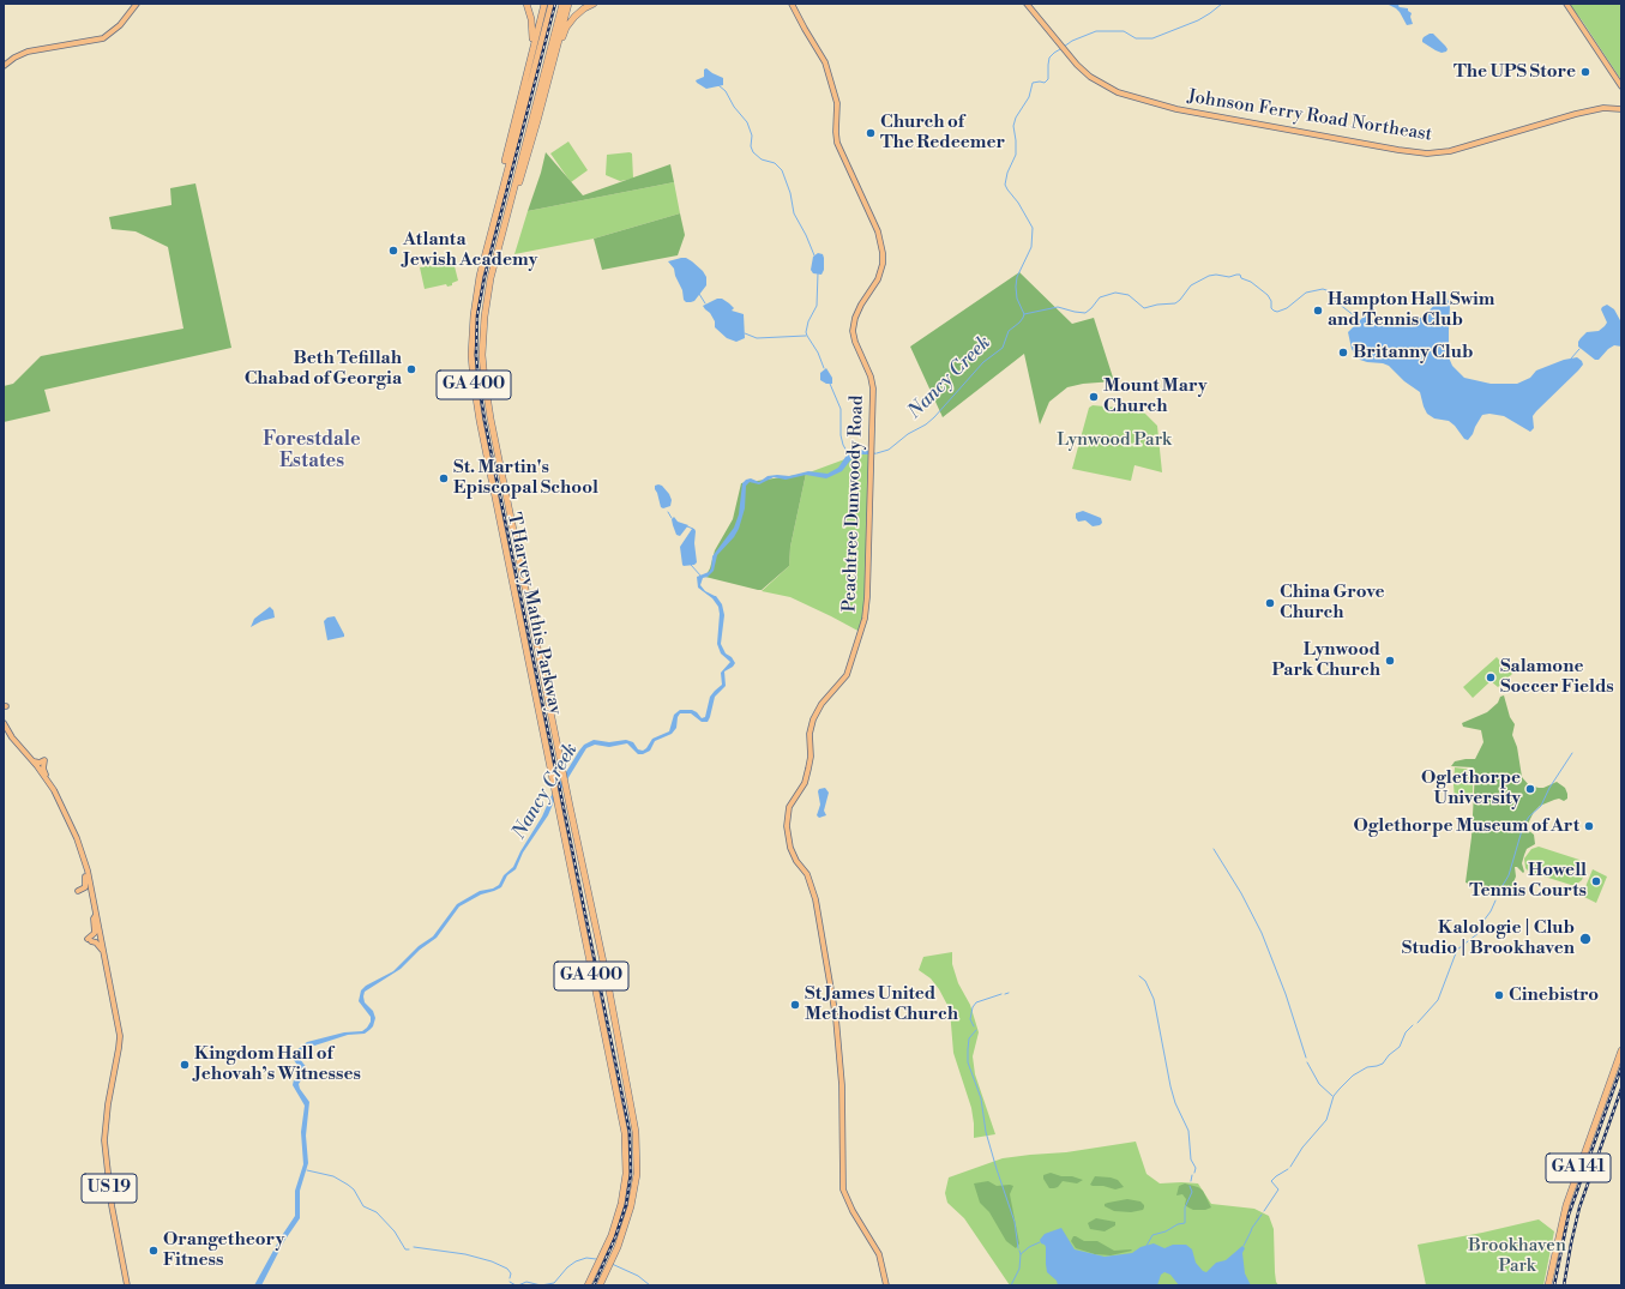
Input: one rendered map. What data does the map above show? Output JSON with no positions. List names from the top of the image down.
{
  "streets": {
    "highway": ["GA 400", "T Harvey Mathis Parkway", "GA 141"],
    "main road": ["Johnson Ferry Road Northeast", "Peachtree Dunwoody Road", "US 19"]
  },
  "districts": ["Forestdale Estates"],
  "water": ["Nancy Creek"],
  "parks": ["Lynwood Park", "Brookhaven Park"],
  "places": [
    "The UPS Store",
    "Church of The Redeemer",
    "Atlanta Jewish Academy",
    "Hampton Hall Swim and Tennis Club",
    "Britanny Club",
    "Beth Tefillah Chabad of Georgia",
    "Mount Mary Church",
    "St. Martin's Episcopal School",
    "China Grove Church",
    "Lynwood Park Church",
    "Salamone Soccer Fields",
    "Oglethorpe University",
    "Oglethorpe Museum of Art",
    "Howell Tennis Courts",
    "Kalologie | Club Studio | Brookhaven",
    "Cinebistro",
    "St James United Methodist Church",
    "Kingdom Hall of Jehovah’s Witnesses",
    "Orangetheory Fitness"
  ]
}
